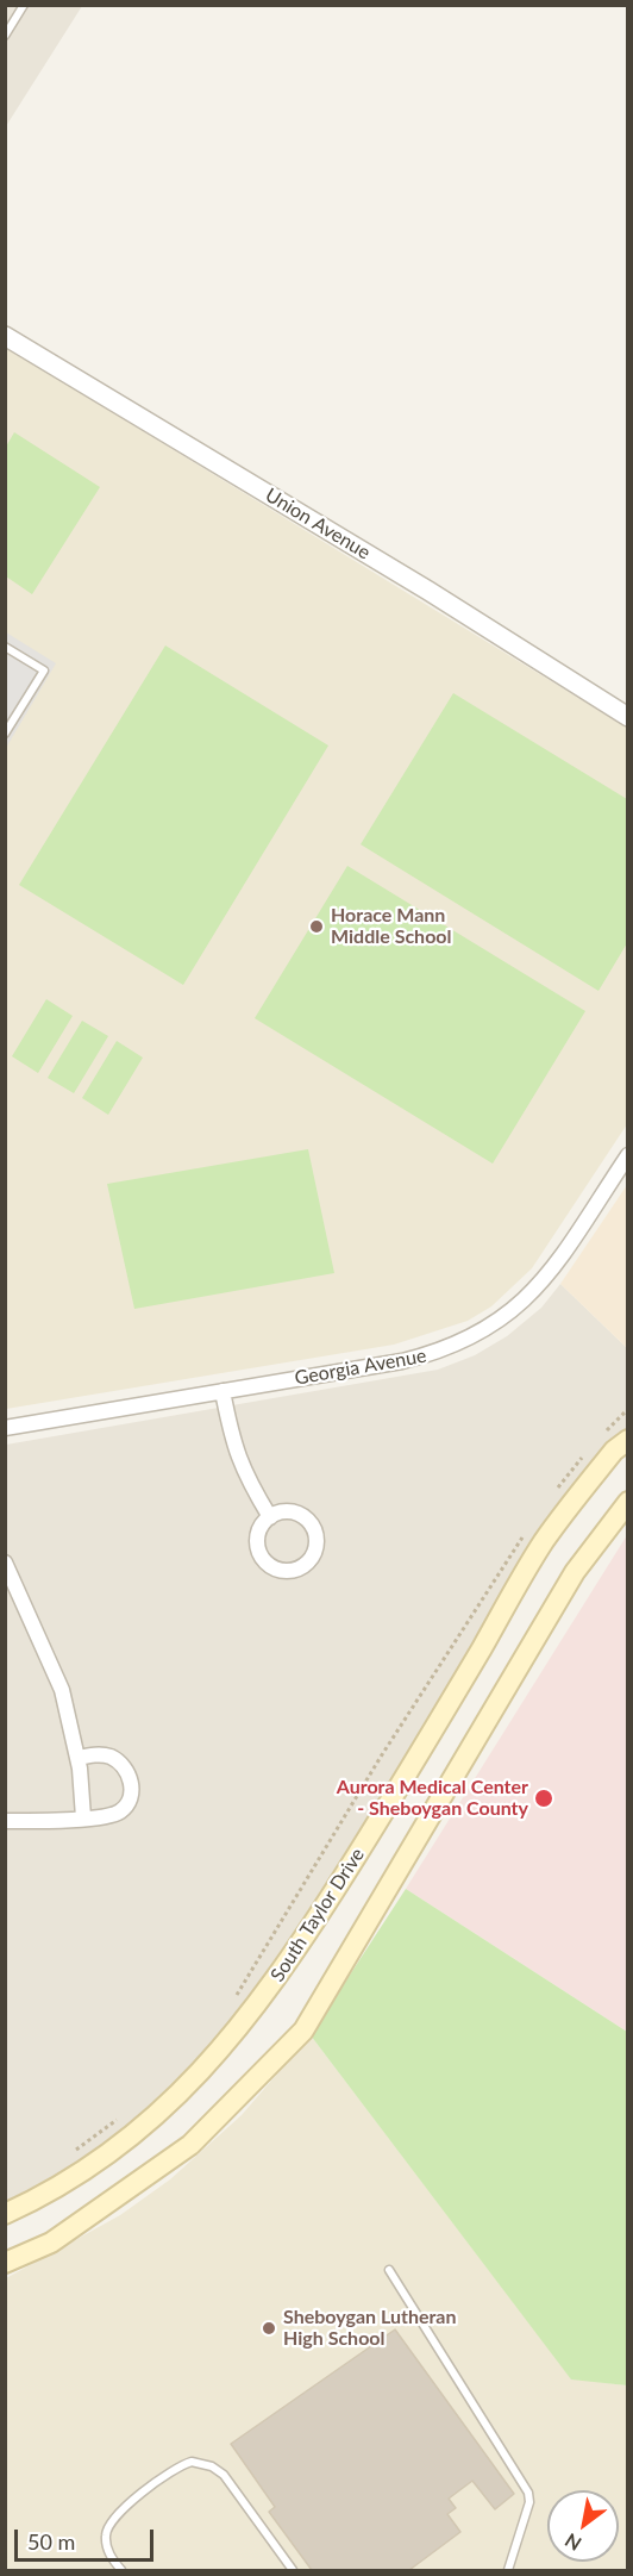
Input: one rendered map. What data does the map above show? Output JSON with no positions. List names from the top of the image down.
{
  "streets": {
    "main road": ["South Taylor Drive"],
    "street": ["Union Avenue", "Georgia Avenue"]
  },
  "places": ["Horace Mann Middle School", "Aurora Medical Center - Sheboygan County", "Sheboygan Lutheran High School"],
  "scale_bar": "50 m",
  "north": "bottom left"
}
